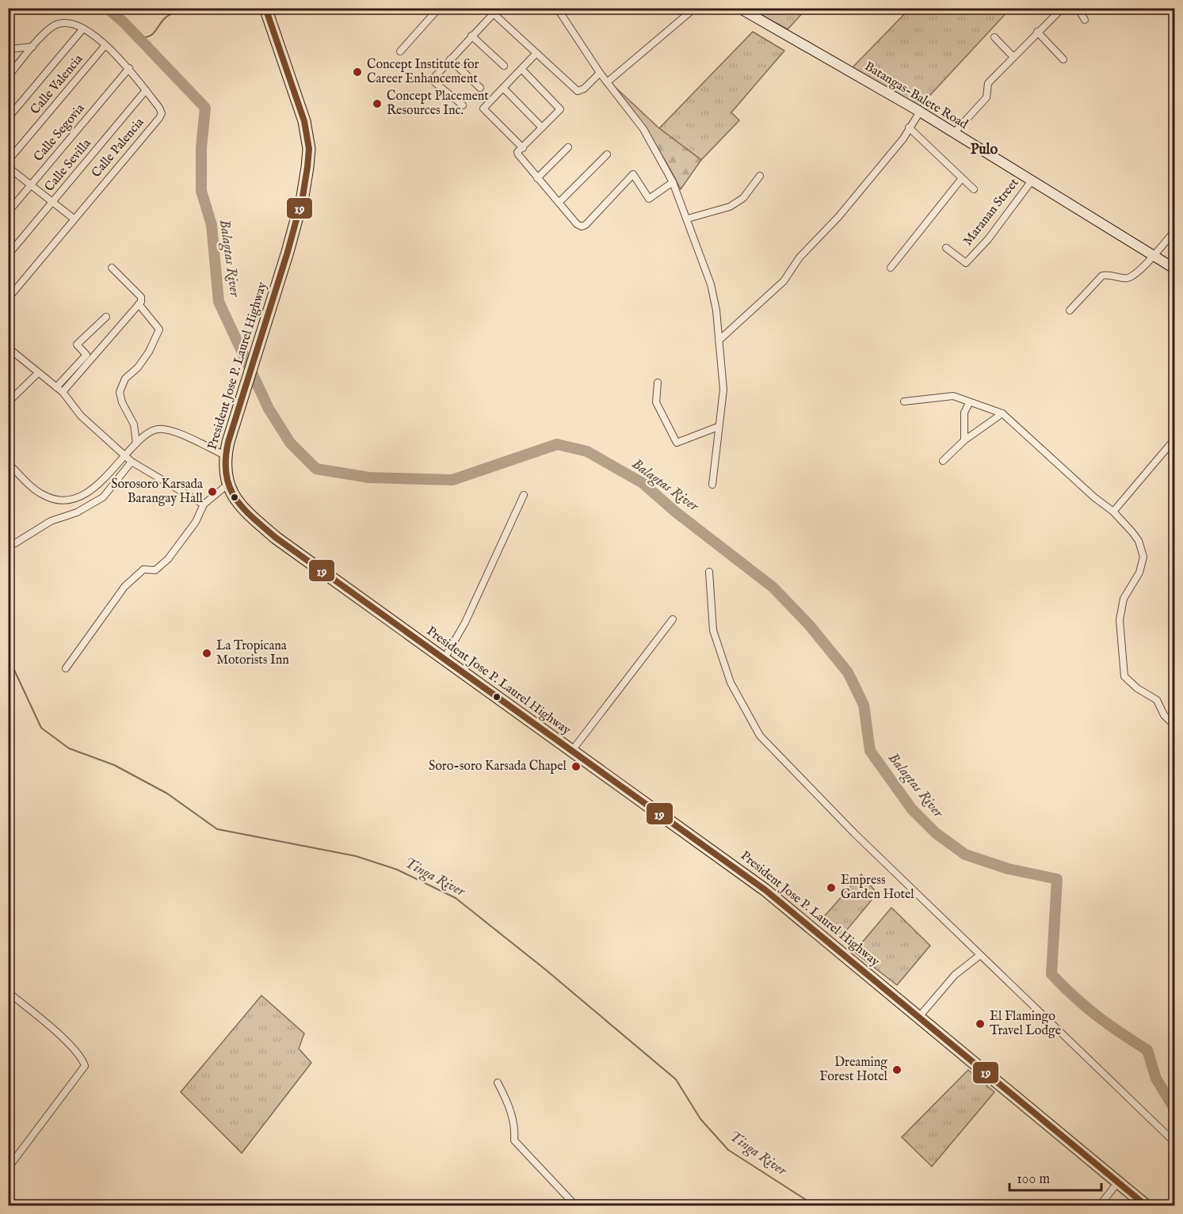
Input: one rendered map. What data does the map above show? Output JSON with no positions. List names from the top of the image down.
{
  "streets": {
    "highway": ["President Jose P. Laurel Highway"],
    "main road": ["Batangas-Balete Road"],
    "street": [
      "Calle Valencia",
      "Calle Segovia",
      "Calle Palencia",
      "Calle Sevilla",
      "Maranan Street"
    ]
  },
  "crossings": [
    ["Calle Valencia", "Calle Palencia"],
    ["Batangas-Balete Road", "Maranan Street"],
    ["Calle Segovia", "Calle Palencia"],
    ["Calle Palencia", "Calle Sevilla"]
  ],
  "districts": ["Pulo"],
  "water": ["Balagtas River", "Tinga River"],
  "places": [
    "Concept Institute for Career Enhancement",
    "Concept Placement Resources Inc.",
    "Sorosoro Karsada Barangay Hall",
    "La Tropicana Motorists Inn",
    "Soro-soro Karsada Chapel",
    "Empress Garden Hotel",
    "El Flamingo Travel Lodge",
    "Dreaming Forest Hotel"
  ],
  "lines": ["transit line 19"],
  "scale_bar": "100 m"
}
